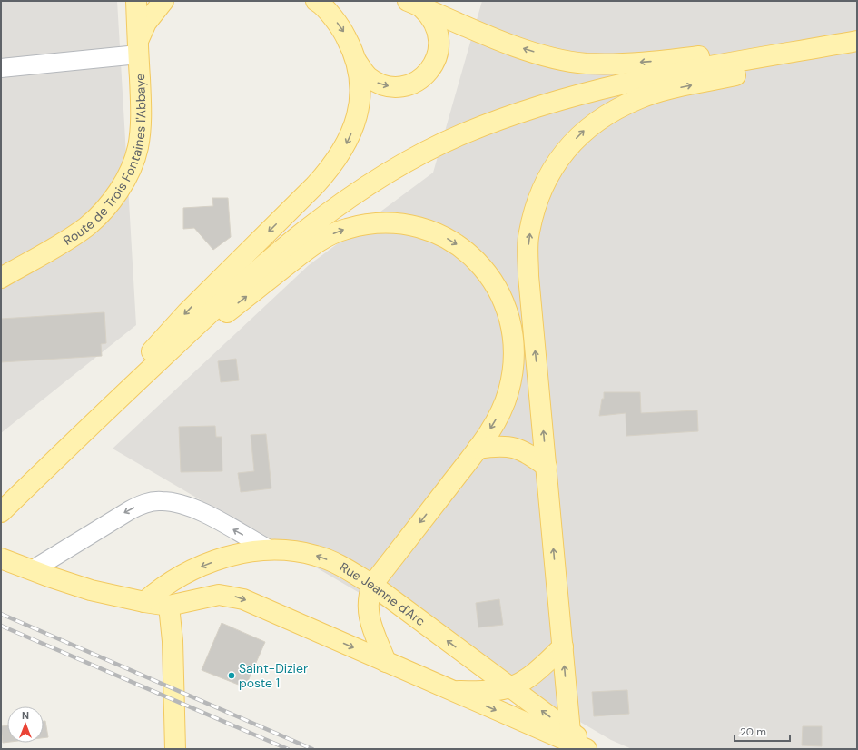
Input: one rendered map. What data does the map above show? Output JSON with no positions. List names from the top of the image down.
{
  "streets": {
    "main road": ["Route de Trois Fontaines l'Abbaye", "Rue Jeanne d'Arc"]
  },
  "places": ["Saint-Dizier poste 1"],
  "scale_bar": "20 m",
  "north": "top"
}
